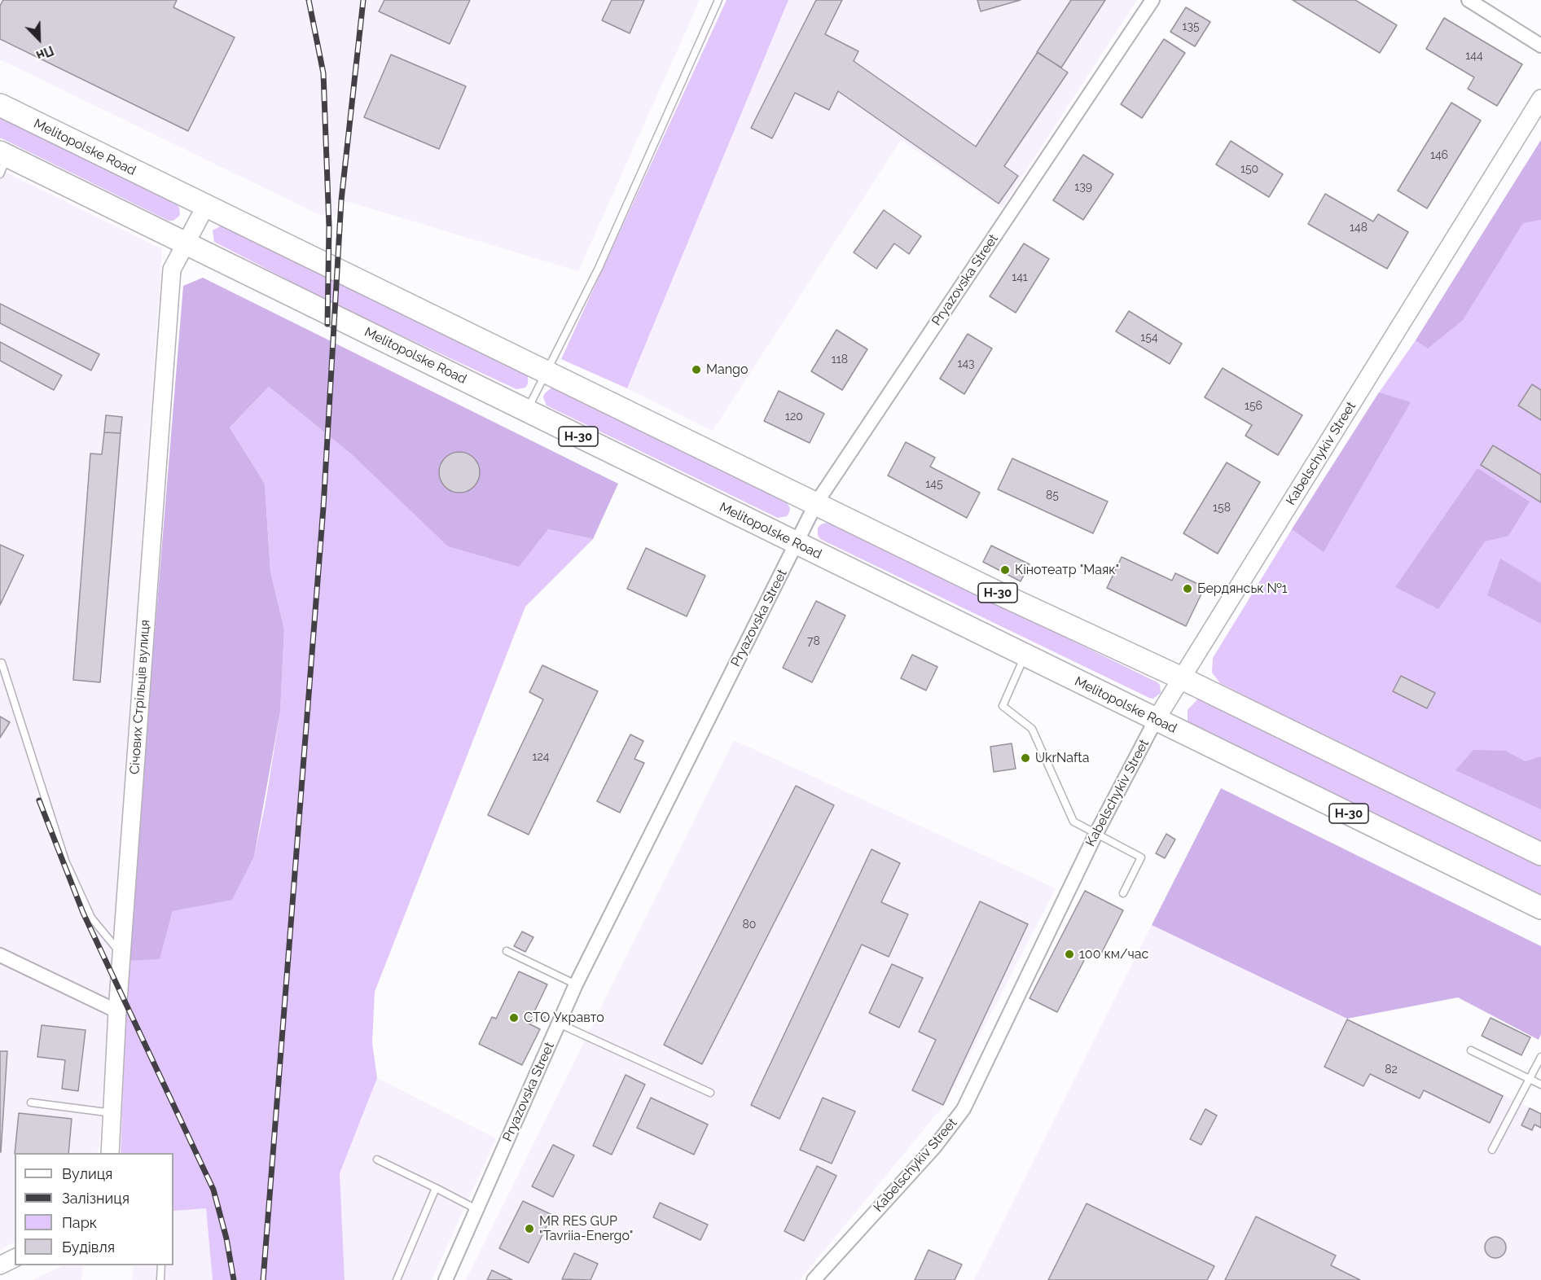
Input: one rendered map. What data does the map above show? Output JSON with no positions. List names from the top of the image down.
{
  "streets": {
    "main road": ["Melitopolske Road", "Н-30"],
    "street": ["Pryazovska Street", "Kabelschykiv Street", "Січових Стрільців вулиця"]
  },
  "crossings": [
    ["Melitopolske Road", "Pryazovska Street"],
    ["Melitopolske Road", "Kabelschykiv Street"],
    ["Melitopolske Road", "Січових Стрільців вулиця"]
  ],
  "places": [
    "Mango",
    "Кінотеатр \"Маяк\"",
    "Бердянськ №1",
    "UkrNafta",
    "100 км/час",
    "СТО Укравто",
    "MR RES GUP \"Tavriia-Energo\""
  ],
  "house_numbers": [
    "135",
    "144",
    "146",
    "150",
    "139",
    "148",
    "141",
    "154",
    "118",
    "143",
    "156",
    "120",
    "145",
    "85",
    "158",
    "78",
    "124",
    "80",
    "82"
  ],
  "legend": [
    "Вулиця",
    "Залізниця",
    "Парк",
    "Будівля"
  ],
  "north": "bottom right"
}
